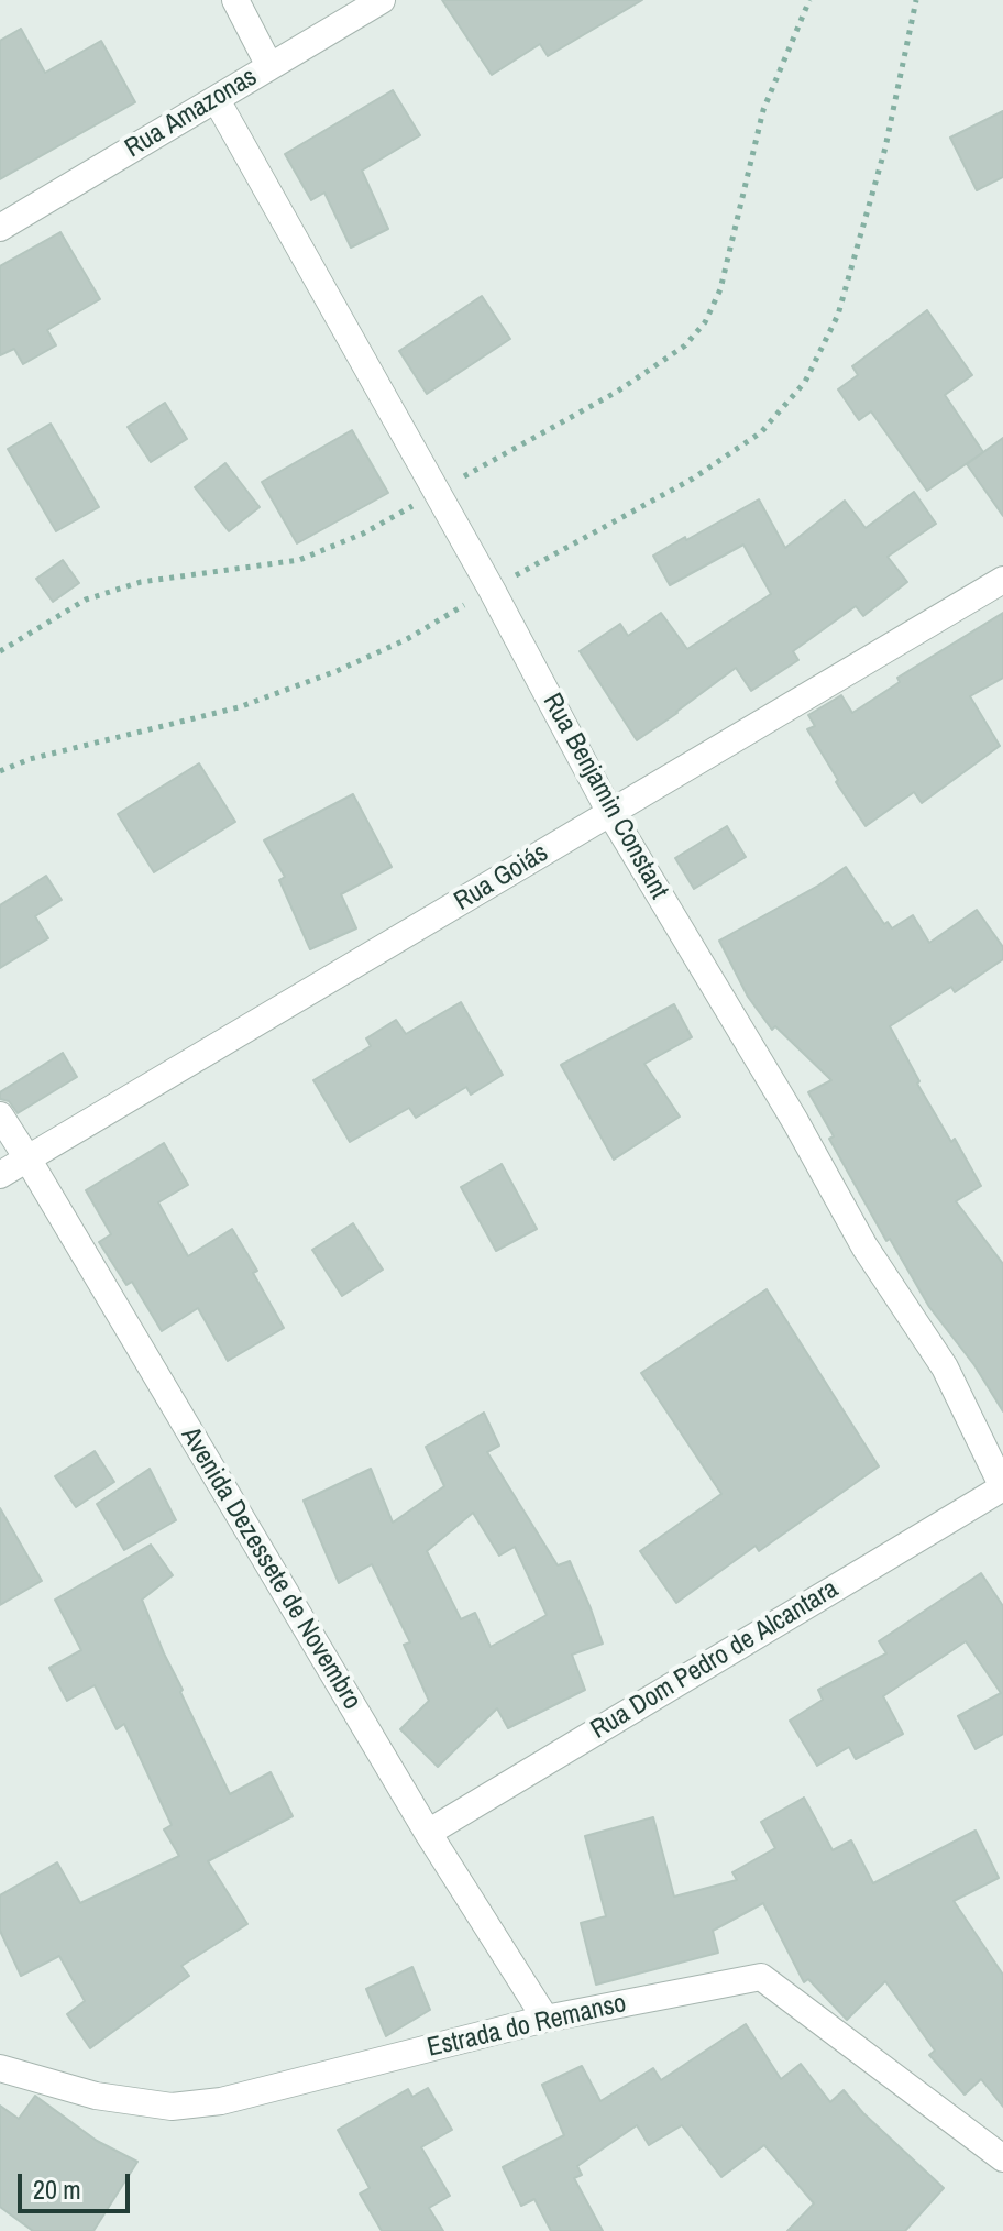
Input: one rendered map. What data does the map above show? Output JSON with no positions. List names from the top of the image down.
{
  "streets": {
    "street": [
      "Rua Amazonas",
      "Rua Benjamin Constant",
      "Rua Goiás",
      "Avenida Dezessete de Novembro",
      "Rua Dom Pedro de Alcantara",
      "Estrada do Remanso"
    ]
  },
  "crossings": [
    ["Rua Amazonas", "Rua Benjamin Constant"],
    ["Rua Benjamin Constant", "Rua Goiás"],
    ["Rua Benjamin Constant", "Rua Dom Pedro de Alcantara"],
    ["Rua Goiás", "Avenida Dezessete de Novembro"],
    ["Avenida Dezessete de Novembro", "Rua Dom Pedro de Alcantara"],
    ["Avenida Dezessete de Novembro", "Estrada do Remanso"]
  ],
  "scale_bar": "20 m"
}
